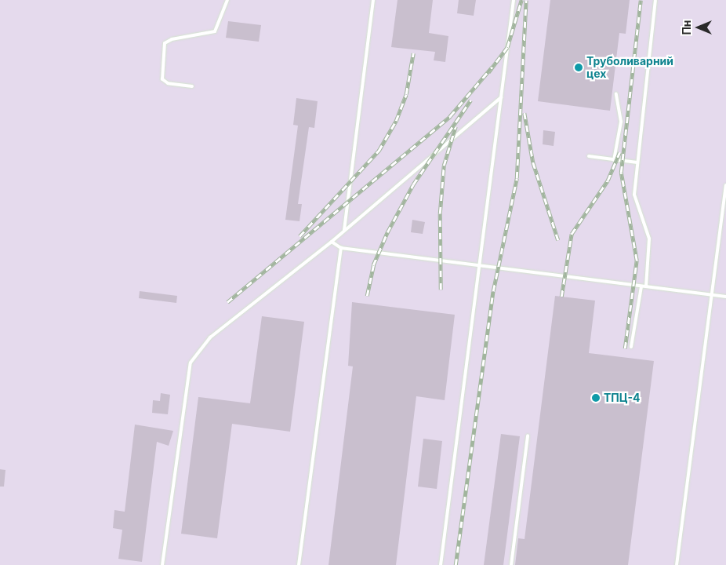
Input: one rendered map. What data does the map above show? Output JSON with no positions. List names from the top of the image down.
{
  "places": ["Труболиварний цех", "ТПЦ-4"],
  "north": "left"
}
